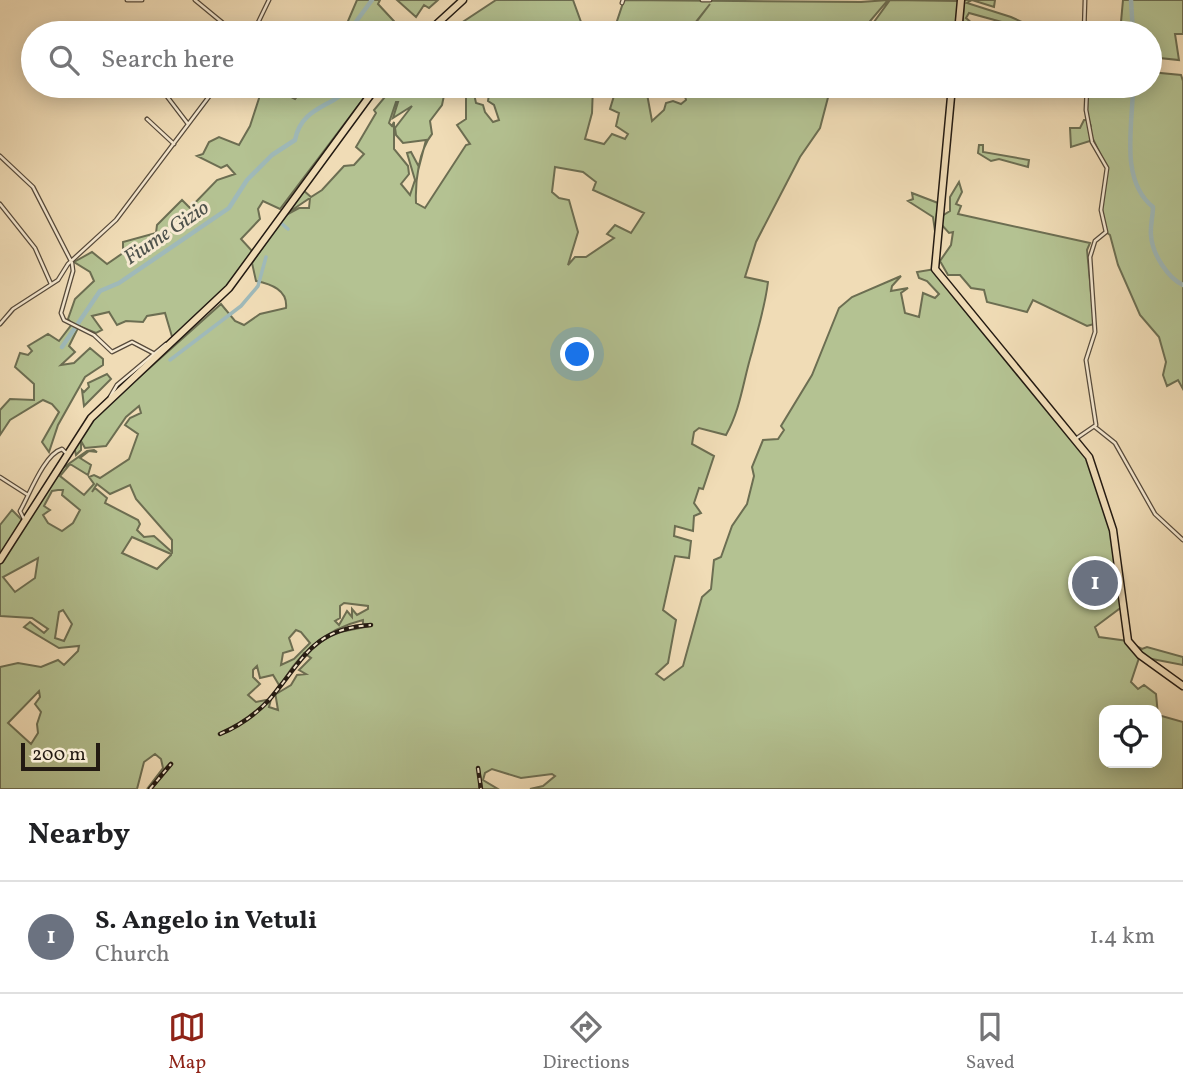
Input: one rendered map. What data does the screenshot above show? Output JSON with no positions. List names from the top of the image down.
{
  "water": ["Fiume Gizio"],
  "scale_bar": "200 m",
  "page": {
    "search": "Search here",
    "pins": "1",
    "scale": "200 m",
    "heading": "Nearby",
    "list": [
      {
        "mark": "1",
        "name": "S. Angelo in Vetuli",
        "note": "Church",
        "value": "1.4 km"
      }
    ],
    "nav": ["Map", "Directions", "Saved"]
  }
}
